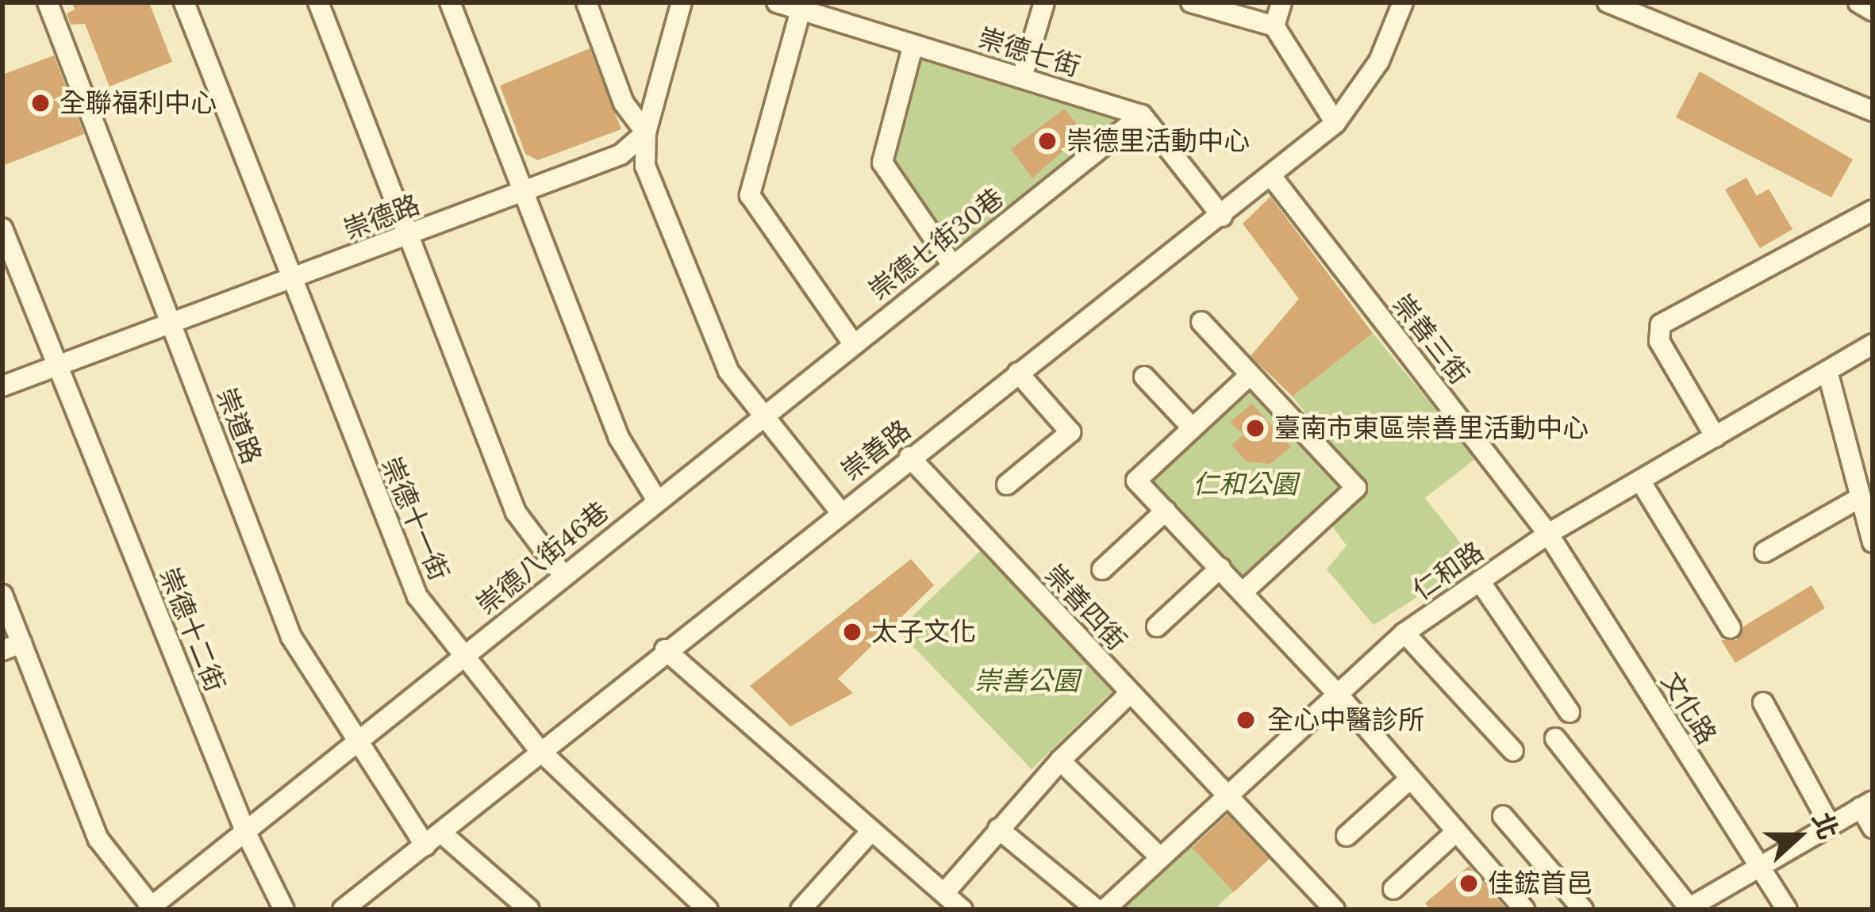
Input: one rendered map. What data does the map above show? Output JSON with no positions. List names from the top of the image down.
{
  "streets": {
    "street": [
      "崇德七街",
      "崇德路",
      "崇德七街30巷",
      "崇善三街",
      "崇道路",
      "崇善路",
      "崇德十一街",
      "崇德八街46巷",
      "仁和路",
      "崇善四街",
      "崇德十二街",
      "文化路"
    ]
  },
  "crossings": [
    ["崇德七街", "崇德七街30巷"],
    ["崇德路", "崇道路"],
    ["崇德路", "崇德十一街"],
    ["崇德路", "崇德十二街"],
    ["崇德七街30巷", "崇德八街46巷"],
    ["崇善三街", "崇善路"],
    ["崇善三街", "仁和路"],
    ["崇善三街", "文化路"],
    ["崇道路", "崇善路"],
    ["崇道路", "崇德八街46巷"],
    ["崇善路", "崇德十一街"],
    ["崇善路", "崇善四街"],
    ["崇德十一街", "崇德八街46巷"],
    ["崇德八街46巷", "崇德十二街"],
    ["仁和路", "崇善四街"],
    ["仁和路", "文化路"]
  ],
  "parks": ["仁和公園", "崇善公園"],
  "places": [
    "全聯福利中心",
    "崇德里活動中心",
    "臺南市東區崇善里活動中心",
    "太子文化",
    "全心中醫診所",
    "佳鋐首邑"
  ],
  "north": "right"
}
